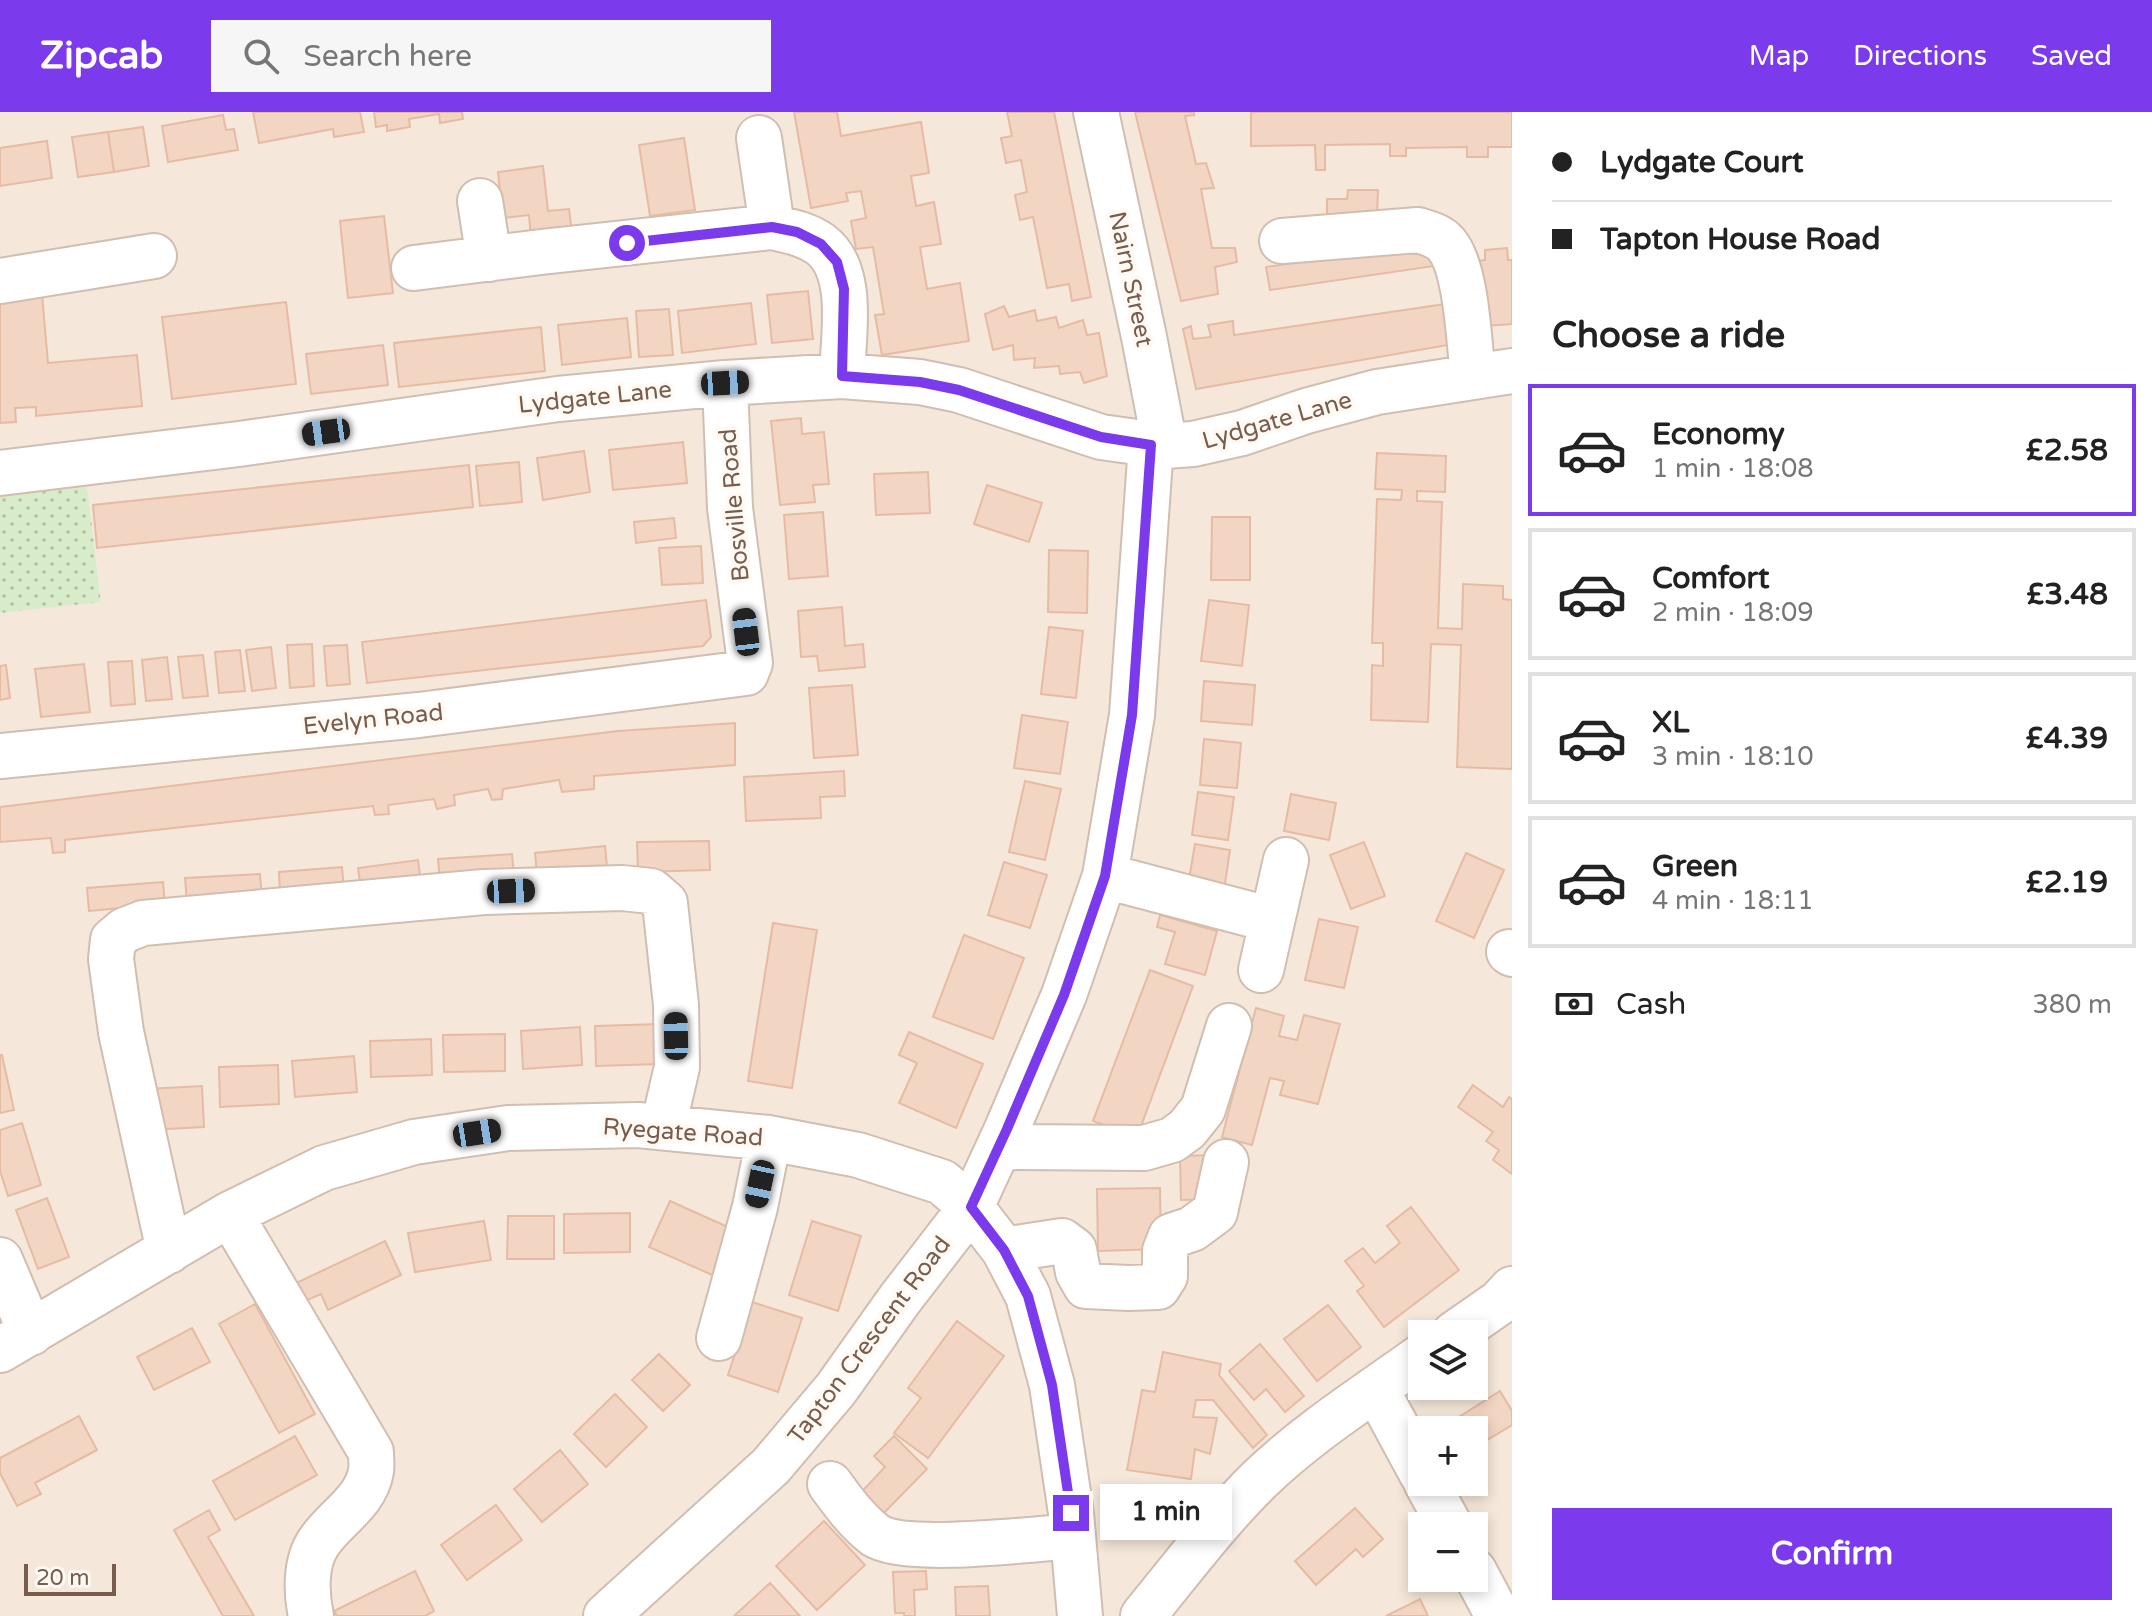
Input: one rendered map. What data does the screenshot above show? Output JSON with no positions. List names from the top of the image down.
{
  "streets": {
    "street": [
      "Nairn Street",
      "Lydgate Lane",
      "Bosville Road",
      "Evelyn Road",
      "Ryegate Road",
      "Tapton Crescent Road"
    ]
  },
  "crossings": [
    ["Nairn Street", "Lydgate Lane"],
    ["Nairn Street", "Tapton Crescent Road"],
    ["Lydgate Lane", "Bosville Road"],
    ["Lydgate Lane", "Tapton Crescent Road"],
    ["Bosville Road", "Evelyn Road"],
    ["Ryegate Road", "Tapton Crescent Road"]
  ],
  "scale_bar": "20 m",
  "page": {
    "header": "Zipcab",
    "search": "Search here",
    "nav": ["Map", "Directions", "Saved"],
    "banner": ["Lydgate Court", "Tapton House Road"],
    "heading": "Choose a ride",
    "list": [
      {
        "name": "Economy",
        "note": "1 min · 18:08",
        "value": "£2.58"
      },
      {
        "name": "Comfort",
        "note": "2 min · 18:09",
        "value": "£3.48"
      },
      {
        "name": "XL",
        "note": "3 min · 18:10",
        "value": "£4.39"
      },
      {
        "name": "Green",
        "note": "4 min · 18:11",
        "value": "£2.19"
      }
    ],
    "pay": ["Cash", "380 m"],
    "map_buttons": ["+", "−"],
    "bubble": "1 min",
    "buttons": "Confirm",
    "scale": "20 m"
  }
}
